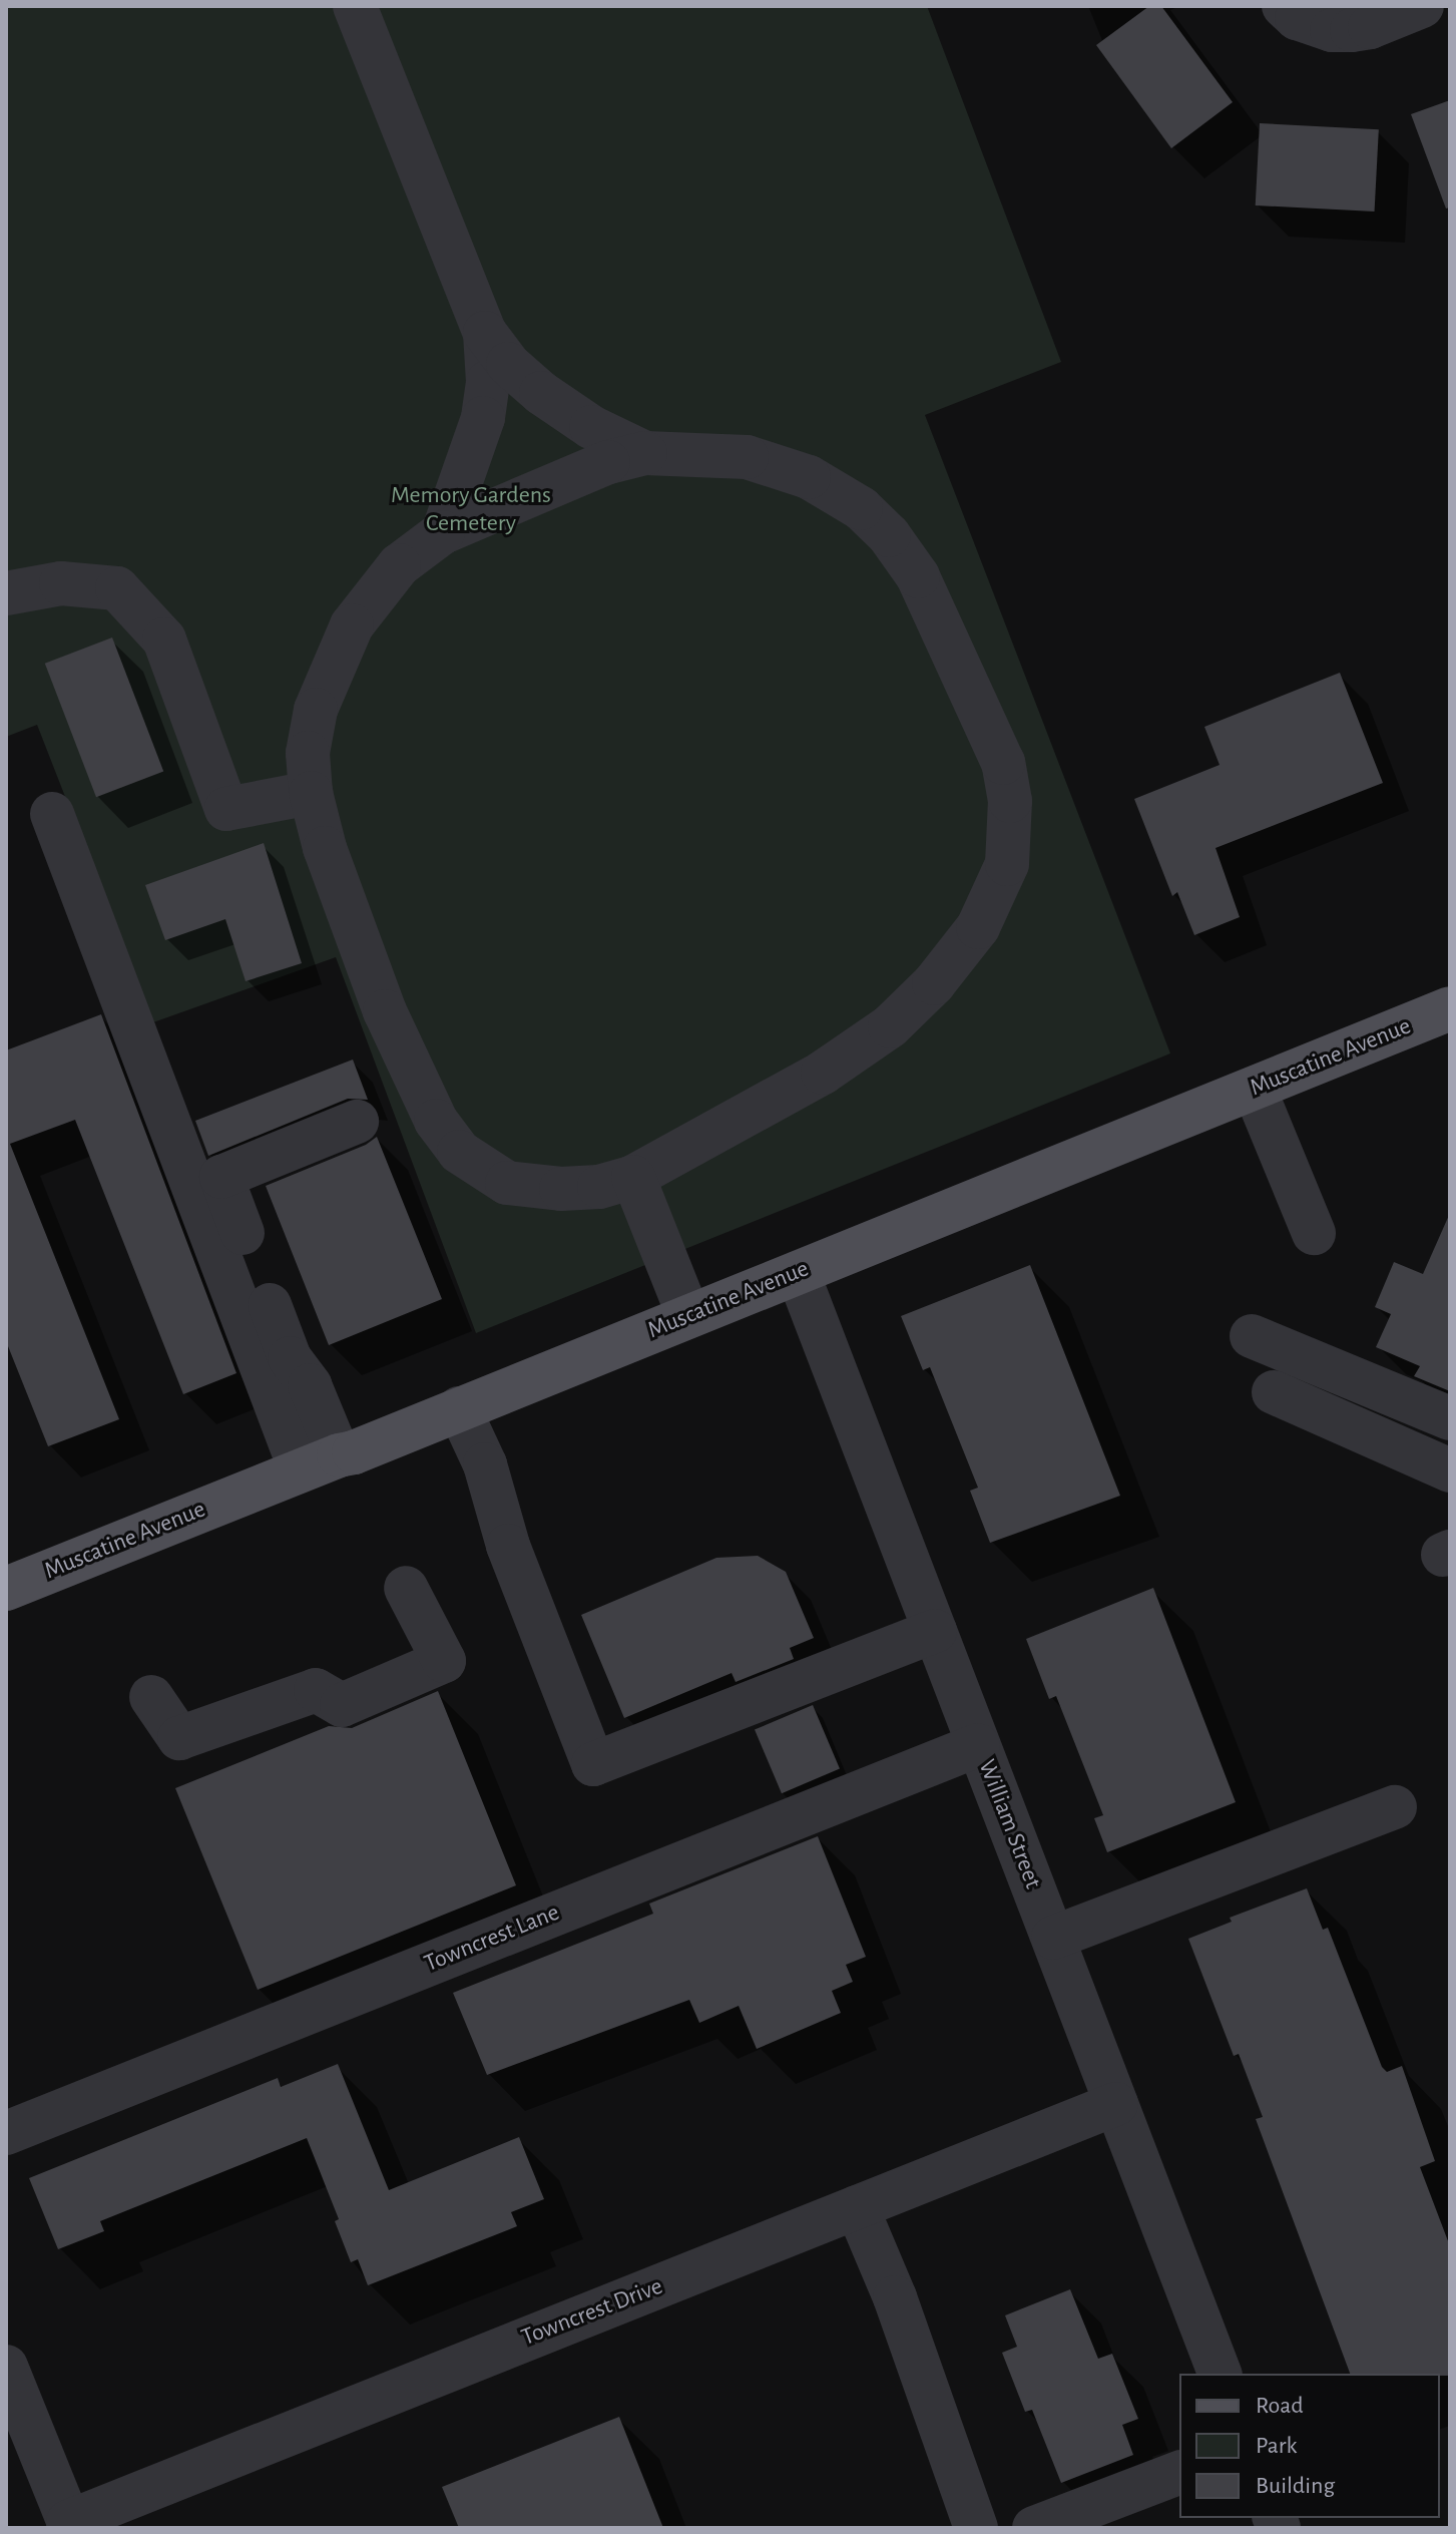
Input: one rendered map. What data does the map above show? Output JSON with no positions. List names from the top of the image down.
{
  "streets": {
    "main road": ["Muscatine Avenue"],
    "street": ["William Street", "Towncrest Lane", "Towncrest Drive"]
  },
  "crossings": [
    ["Muscatine Avenue", "William Street"],
    ["William Street", "Towncrest Lane"],
    ["William Street", "Towncrest Drive"]
  ],
  "parks": ["Memory Gardens Cemetery"],
  "legend": ["Road", "Park", "Building"]
}
